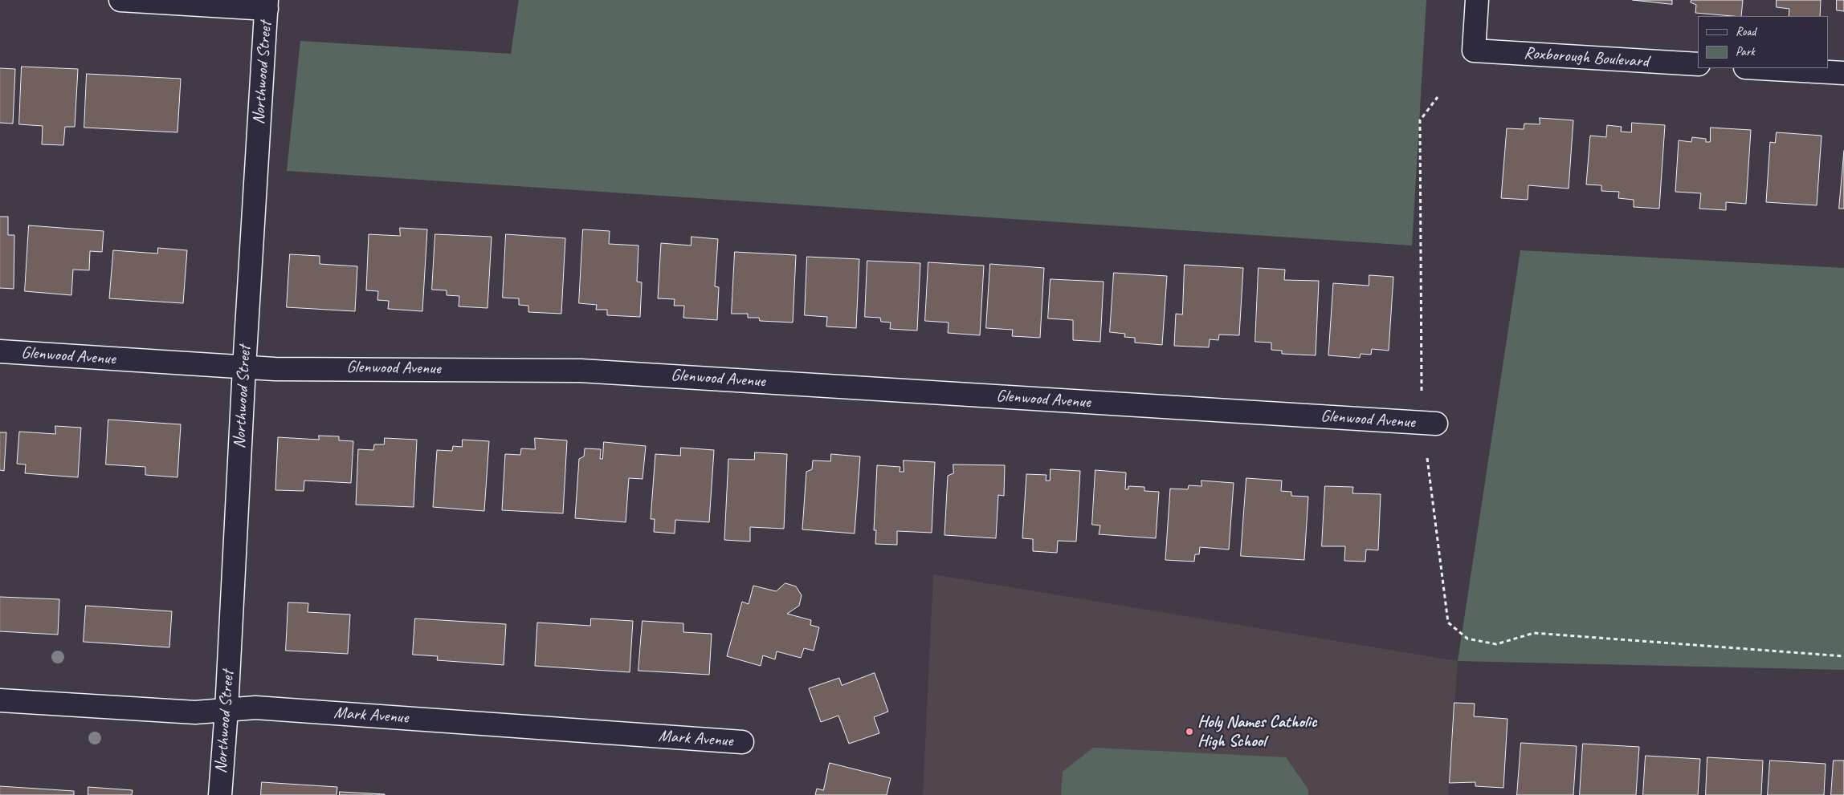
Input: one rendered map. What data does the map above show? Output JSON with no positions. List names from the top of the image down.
{
  "streets": {
    "street": [
      "Roxborough Boulevard",
      "Northwood Street",
      "Glenwood Avenue",
      "Mark Avenue"
    ]
  },
  "crossings": [
    ["Northwood Street", "Glenwood Avenue"],
    ["Northwood Street", "Mark Avenue"]
  ],
  "places": ["Holy Names Catholic High School"],
  "legend": ["Road", "Park"]
}
